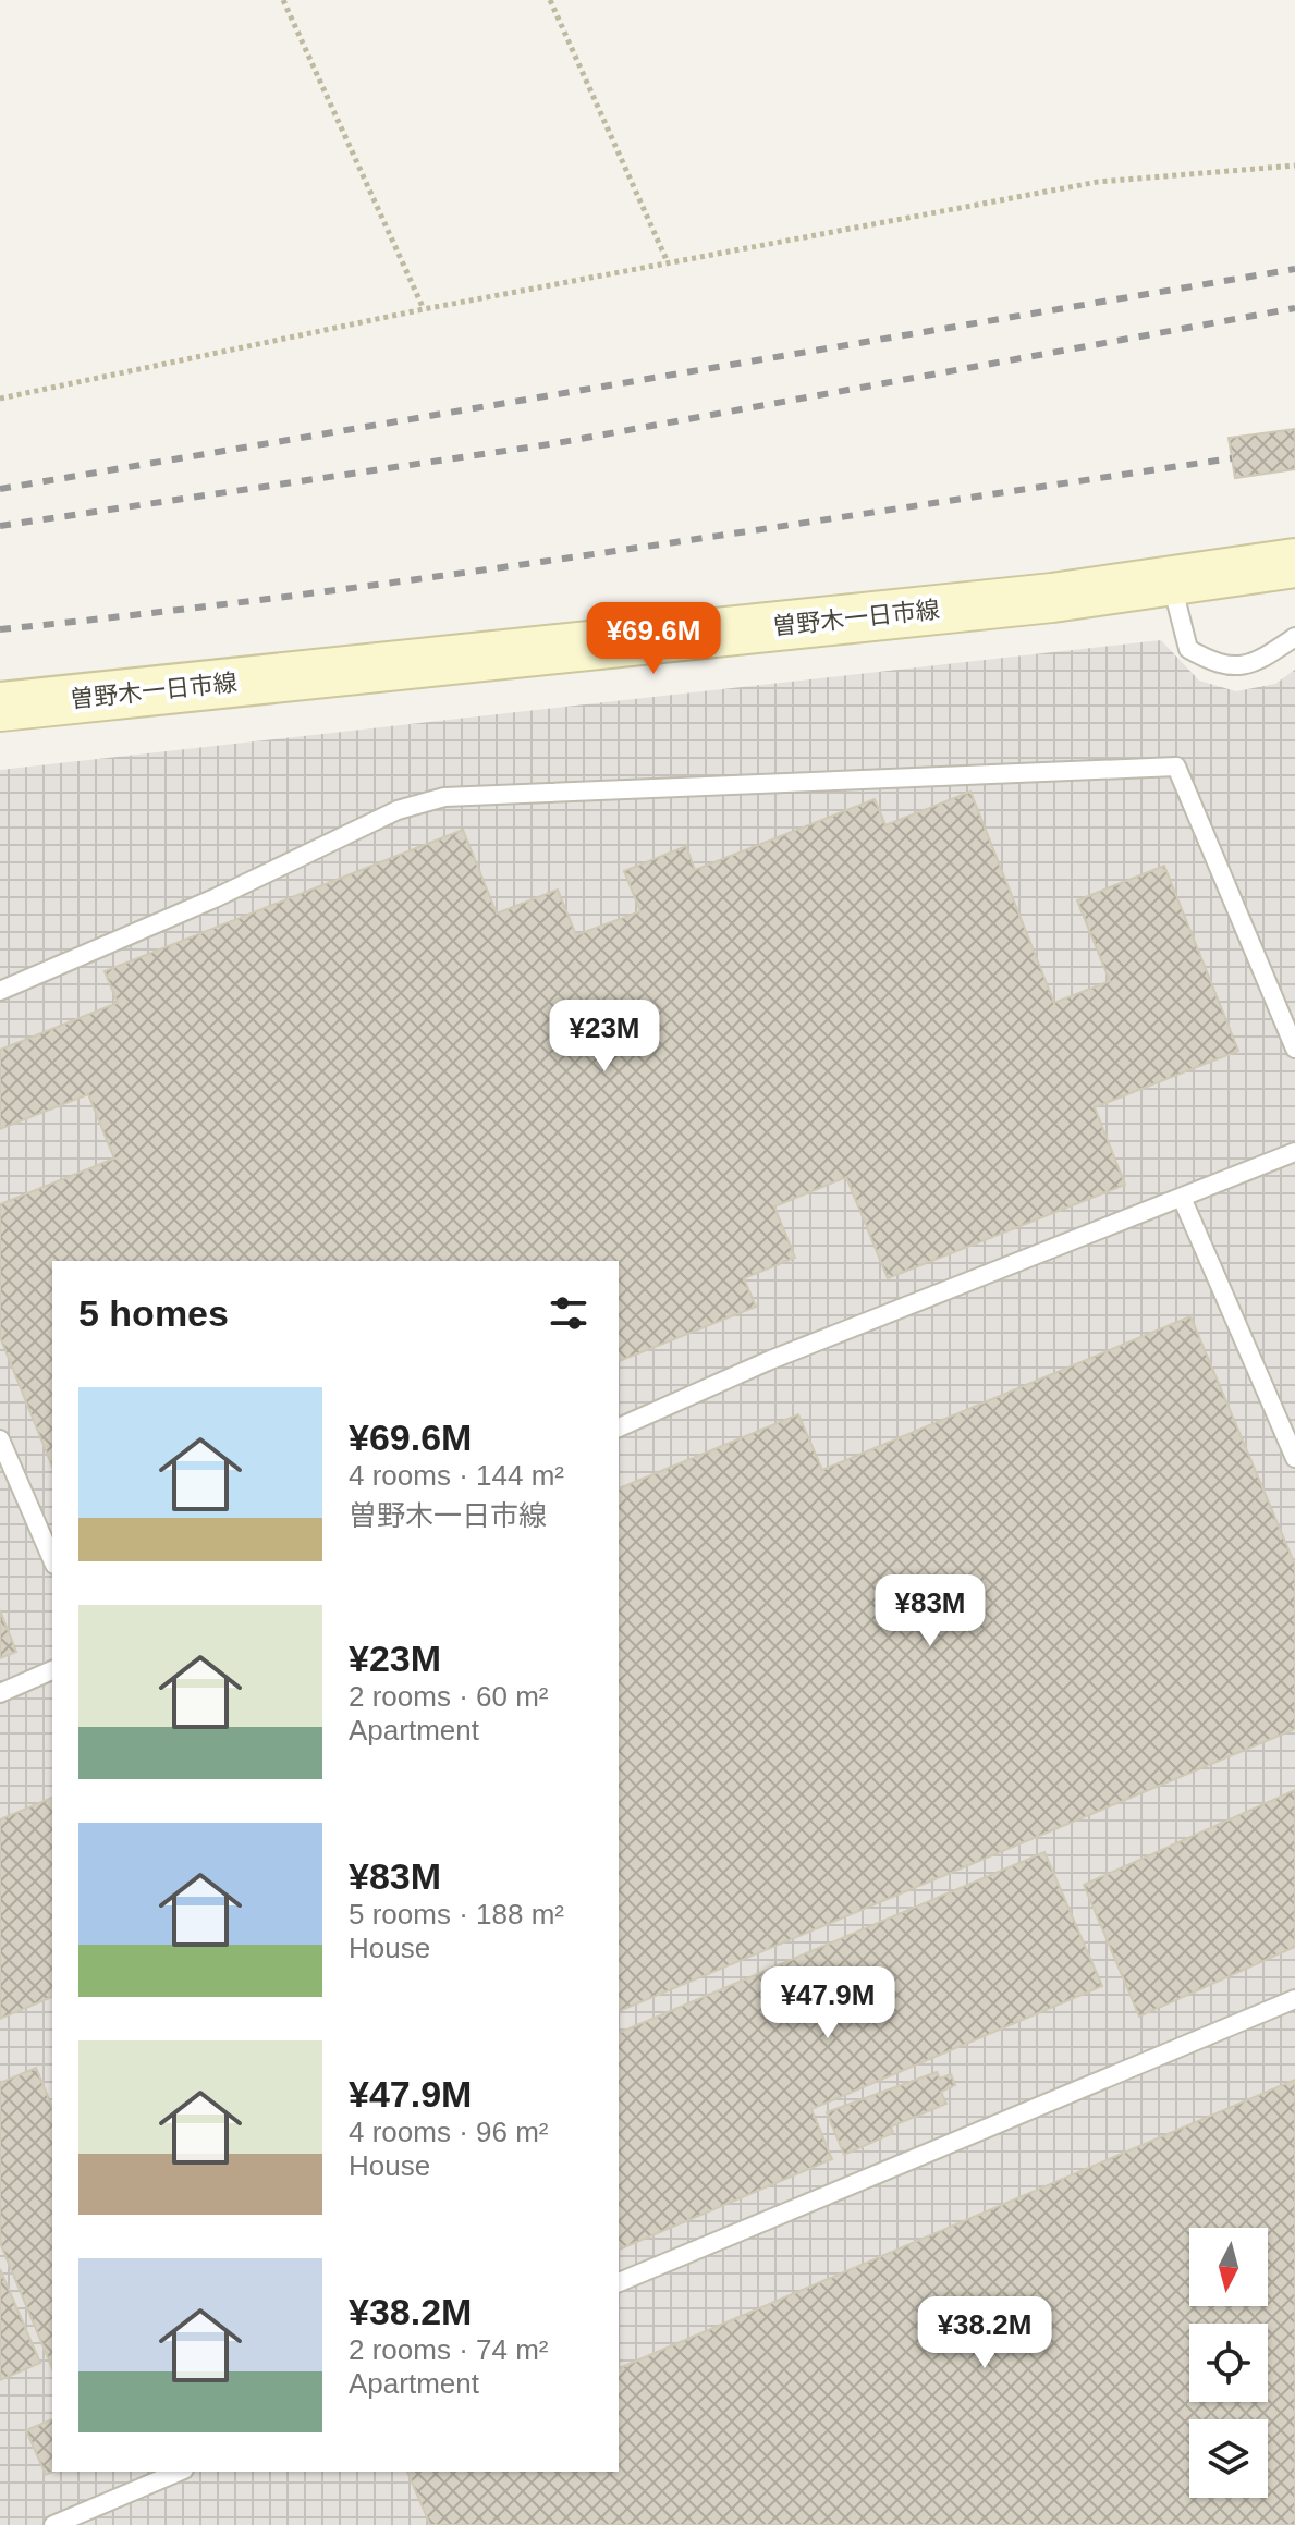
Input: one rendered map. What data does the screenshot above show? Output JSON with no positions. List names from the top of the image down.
{
  "streets": {
    "main road": ["曽野木一日市線"]
  },
  "north": "bottom",
  "page": {
    "price": [
      "¥69.6M",
      "¥23M",
      "¥83M",
      "¥47.9M",
      "¥38.2M"
    ],
    "heading": "5 homes",
    "list": [
      {
        "name": "¥69.6M",
        "note": "4 rooms · 144 m² · 曽野木一日市線"
      },
      {
        "name": "¥23M",
        "note": "2 rooms · 60 m² · Apartment"
      },
      {
        "name": "¥83M",
        "note": "5 rooms · 188 m² · House"
      },
      {
        "name": "¥47.9M",
        "note": "4 rooms · 96 m² · House"
      },
      {
        "name": "¥38.2M",
        "note": "2 rooms · 74 m² · Apartment"
      }
    ]
  }
}
